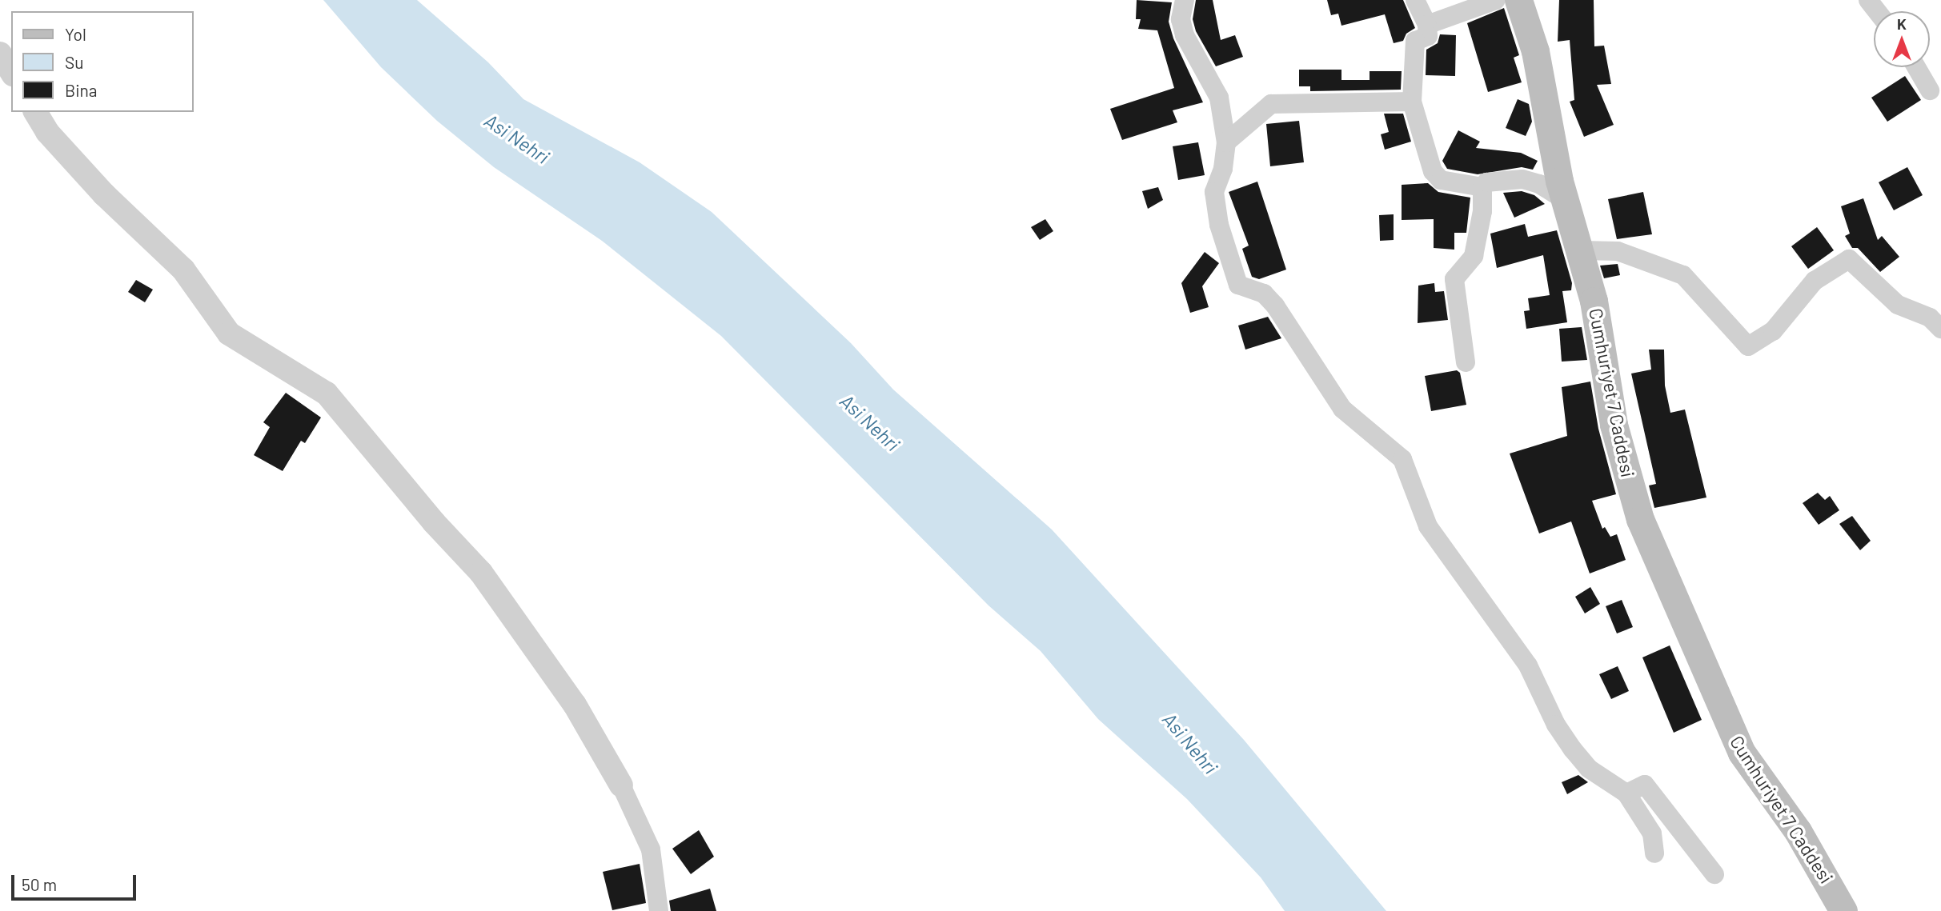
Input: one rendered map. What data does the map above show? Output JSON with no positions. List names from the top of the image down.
{
  "streets": {
    "main road": ["Cumhuriyet 7 Caddesi"]
  },
  "water": ["Asi Nehri"],
  "legend": ["Yol", "Su", "Bina"],
  "scale_bar": "50 m",
  "north": "top"
}
